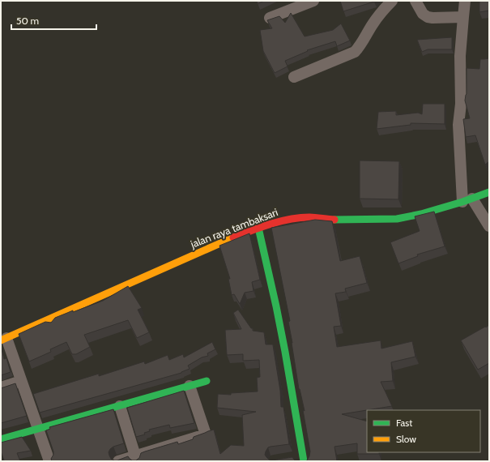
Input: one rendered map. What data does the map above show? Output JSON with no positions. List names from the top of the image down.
{
  "streets": {
    "street": ["jalan raya tambaksari"]
  },
  "legend": ["Fast", "Slow"],
  "scale_bar": "50 m"
}
